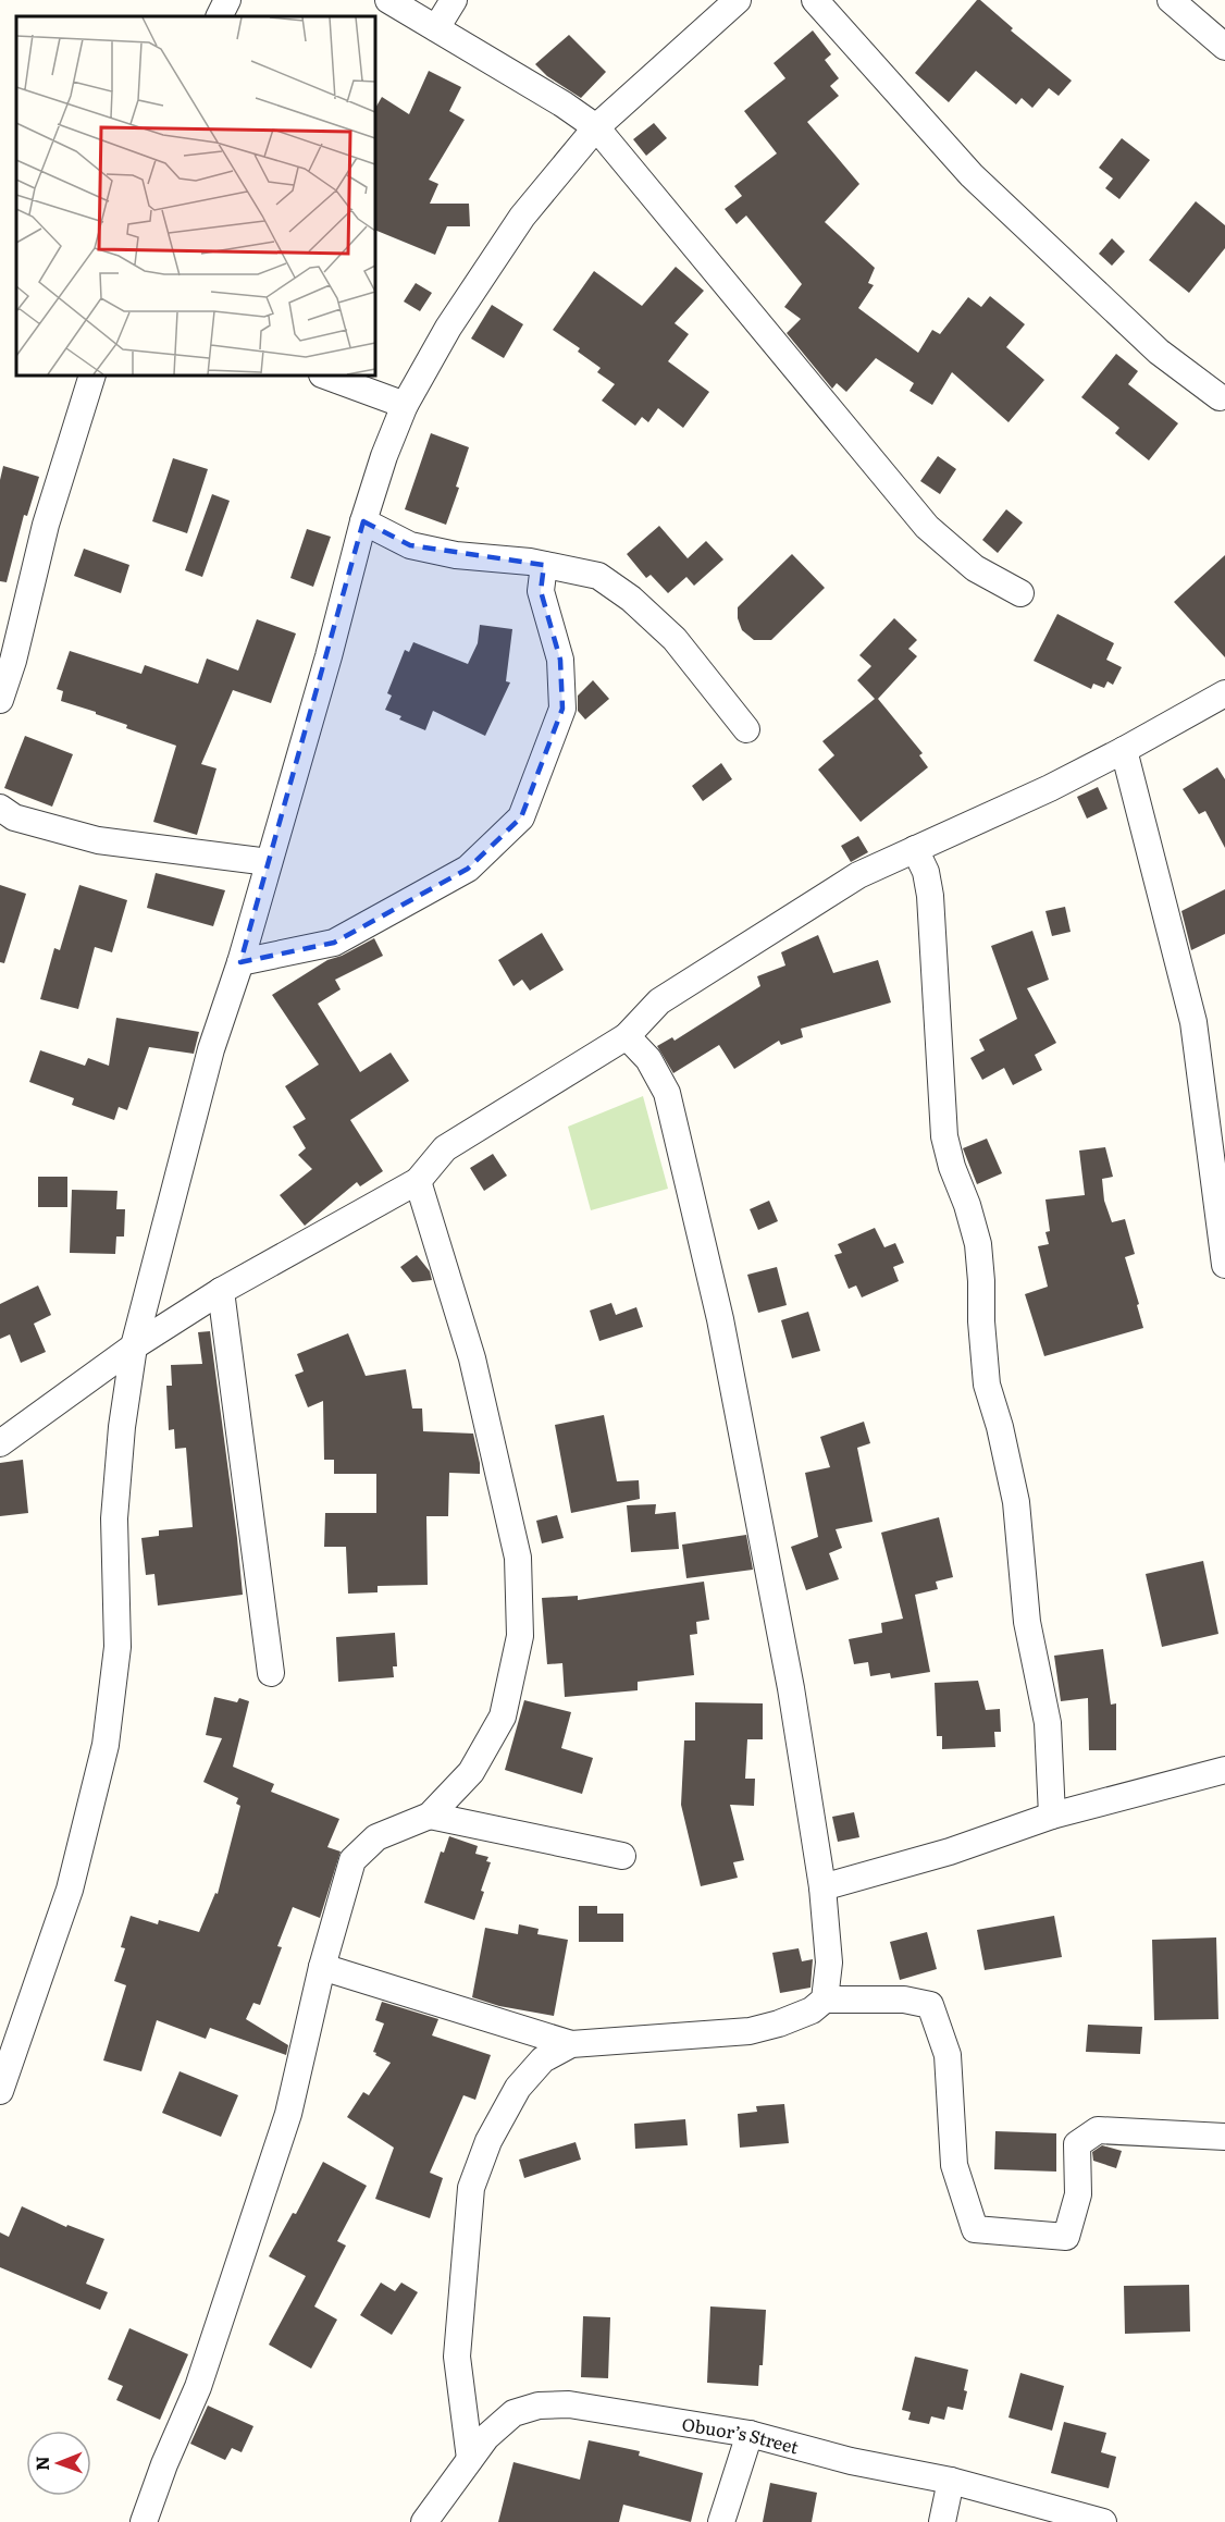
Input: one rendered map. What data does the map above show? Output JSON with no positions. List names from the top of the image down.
{
  "streets": {
    "street": ["Obuor’s Street"]
  },
  "north": "left"
}
